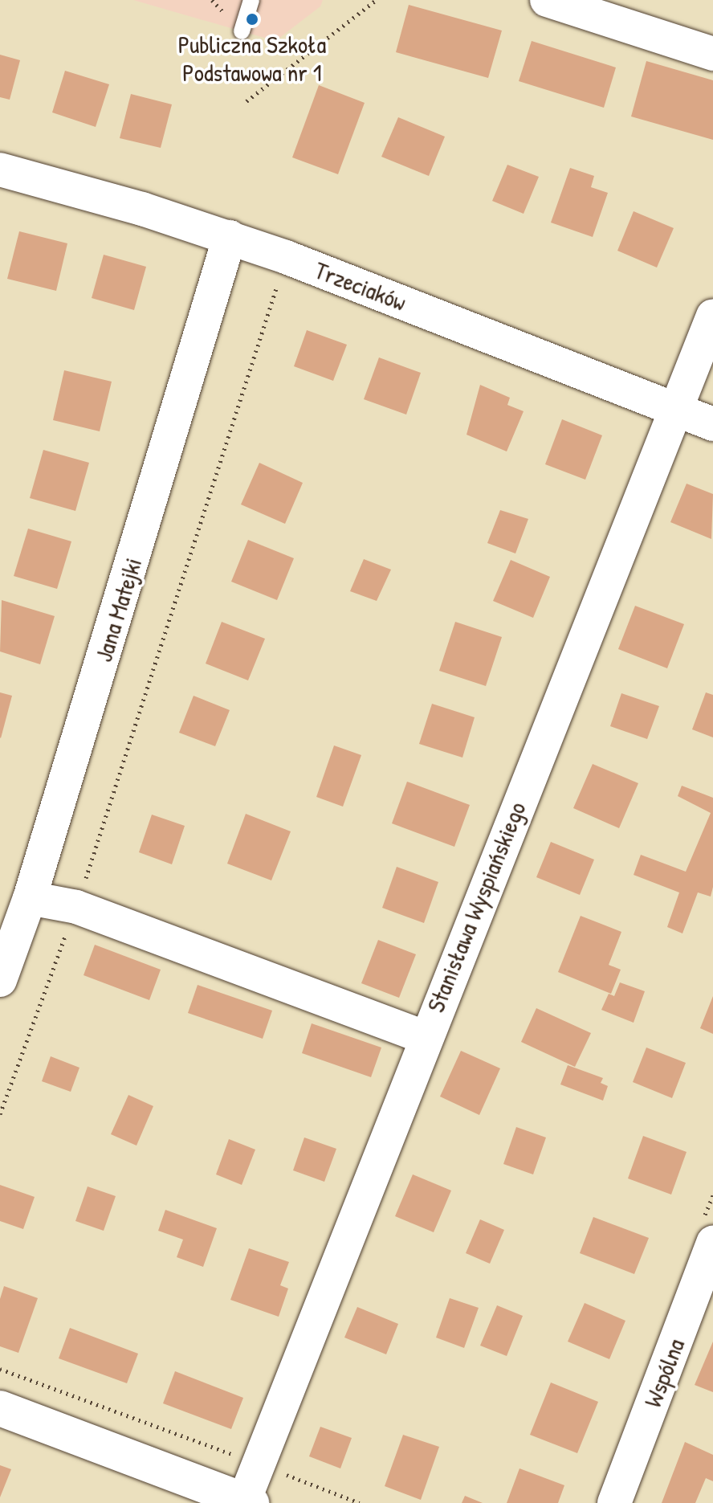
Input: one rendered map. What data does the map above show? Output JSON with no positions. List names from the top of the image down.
{
  "streets": {
    "street": [
      "Trzeciaków",
      "Jana Matejki",
      "Stanisława Wyspiańskiego",
      "Wspólna"
    ]
  },
  "crossings": [
    ["Trzeciaków", "Jana Matejki"],
    ["Trzeciaków", "Stanisława Wyspiańskiego"]
  ],
  "places": ["Publiczna Szkoła Podstawowa nr 1"]
}
